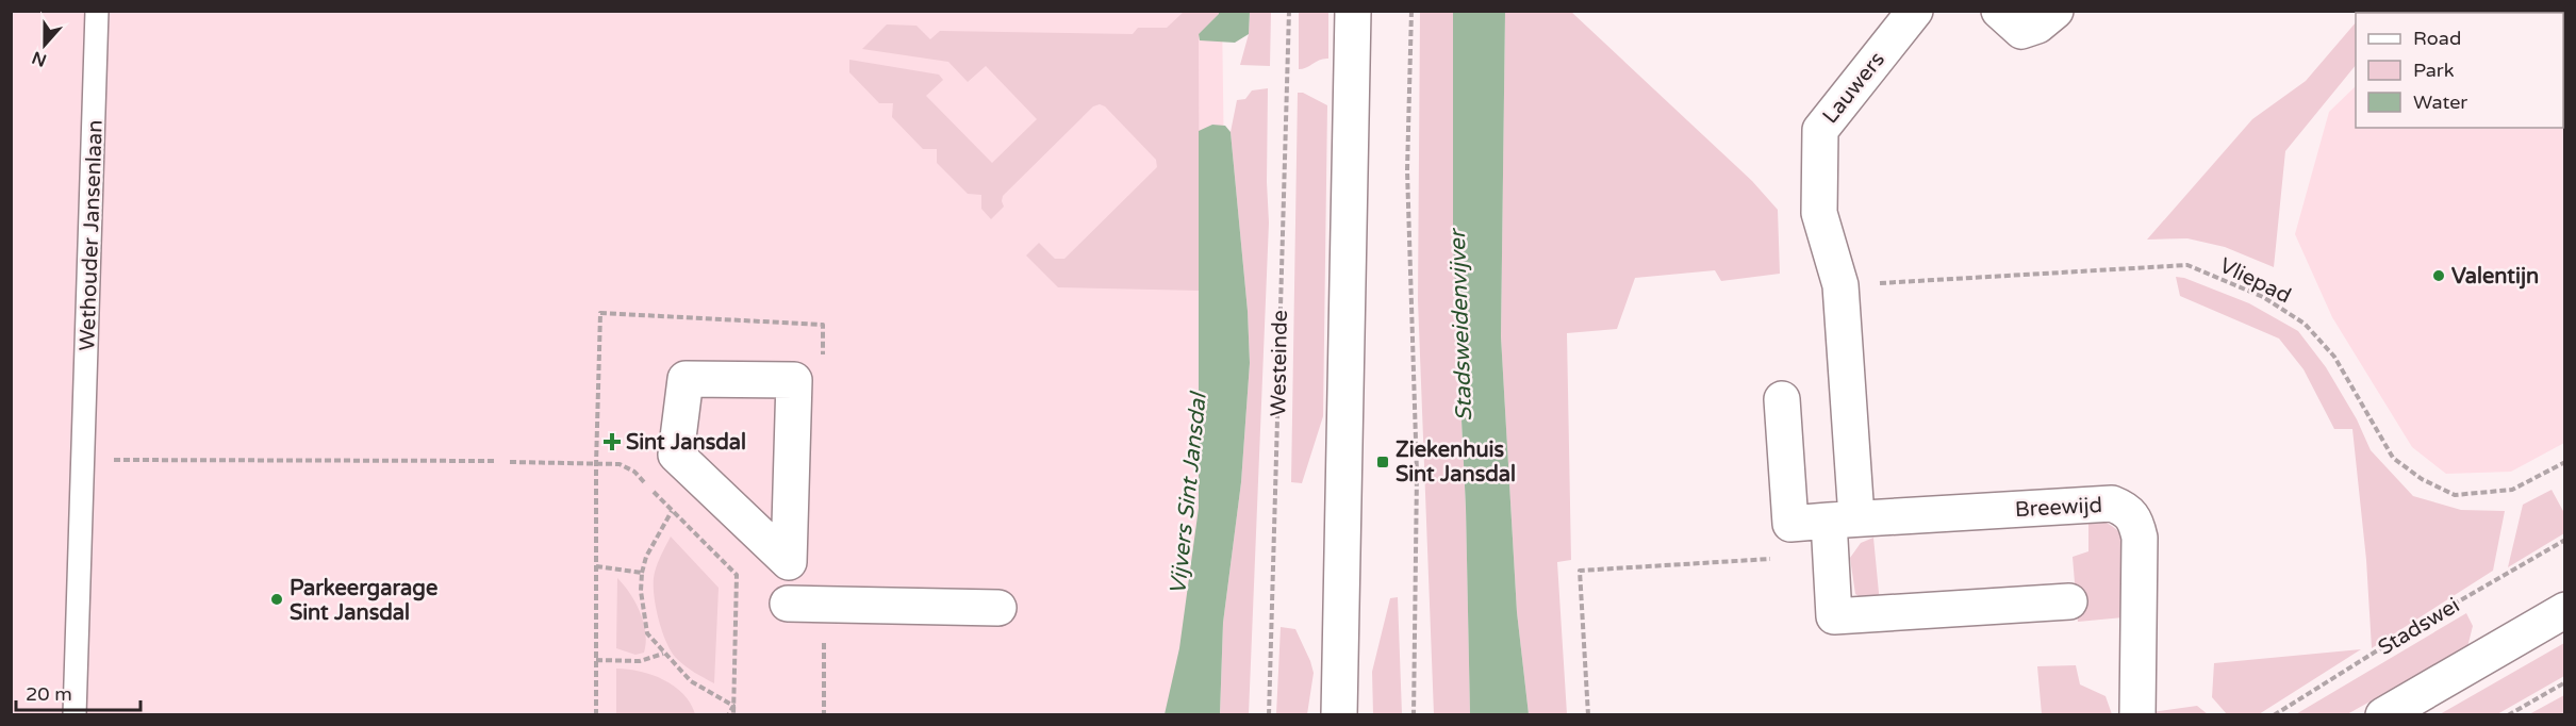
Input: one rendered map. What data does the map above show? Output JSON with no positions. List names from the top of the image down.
{
  "streets": {
    "street": ["Lauwers", "Breewijd"],
    "lane": ["Wethouder Jansenlaan"],
    "path": ["Vliepad", "Westeinde", "Stadswei"]
  },
  "crossings": [
    ["Lauwers", "Vliepad"]
  ],
  "water": ["Stadsweidenvijver", "Vijvers Sint Jansdal"],
  "places": {
    "other": ["Valentijn", "Parkeergarage Sint Jansdal"],
    "health": ["Sint Jansdal"],
    "transit": ["Ziekenhuis Sint Jansdal"]
  },
  "legend": ["Road", "Park", "Water"],
  "scale_bar": "20 m",
  "north": "bottom"
}
